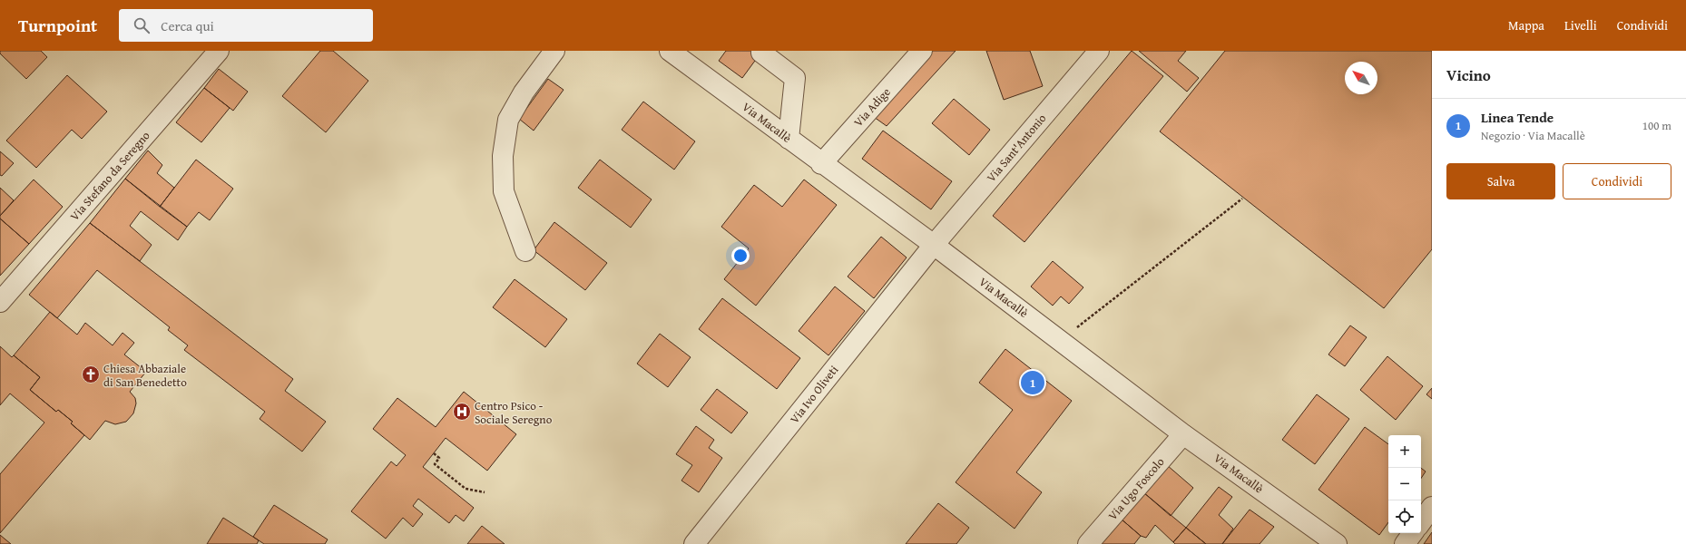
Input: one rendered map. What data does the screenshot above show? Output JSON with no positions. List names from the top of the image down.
{
  "streets": {
    "street": [
      "Via Adige",
      "Via Macallè",
      "Via Sant'Antonio",
      "Via Stefano da Seregno",
      "Via Ivo Oliveti",
      "Via Ugo Foscolo"
    ]
  },
  "crossings": [
    ["Via Adige", "Via Macallè"],
    ["Via Macallè", "Via Sant'Antonio"],
    ["Via Macallè", "Via Ivo Oliveti"],
    ["Via Macallè", "Via Ugo Foscolo"],
    ["Via Sant'Antonio", "Via Ivo Oliveti"]
  ],
  "places": {
    "church": ["Chiesa Abbaziale di San Benedetto"],
    "hospital": ["Centro Psico - Sociale Seregno"]
  },
  "north": "top left",
  "page": {
    "header": "Turnpoint",
    "search": "Cerca qui",
    "nav": ["Mappa", "Livelli", "Condividi"],
    "heading": "Vicino",
    "list": [
      {
        "mark": "1",
        "name": "Linea Tende",
        "note": "Negozio · Via Macallè",
        "value": "100 m"
      }
    ],
    "buttons": ["Salva", "Condividi"],
    "pins": "1",
    "map_buttons": ["+", "−"]
  }
}
